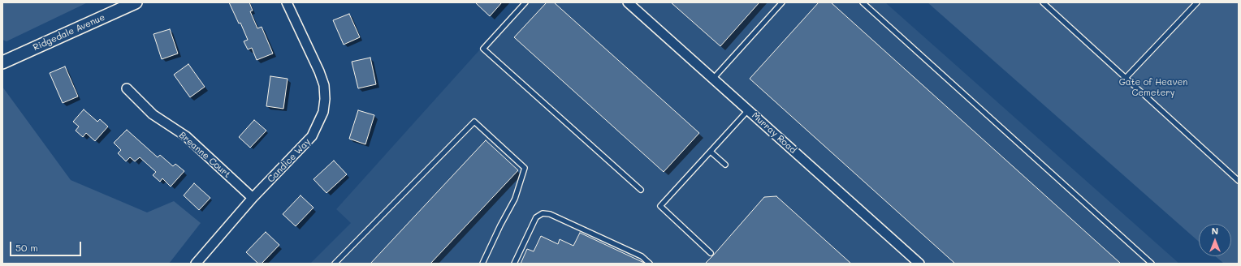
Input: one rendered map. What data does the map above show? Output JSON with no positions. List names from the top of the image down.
{
  "streets": {
    "main road": ["Ridgedale Avenue"],
    "street": ["Murray Road", "Breanne Court", "Candice Way"]
  },
  "crossings": [
    ["Breanne Court", "Candice Way"]
  ],
  "parks": ["Gate of Heaven Cemetery"],
  "scale_bar": "50 m",
  "north": "top"
}
